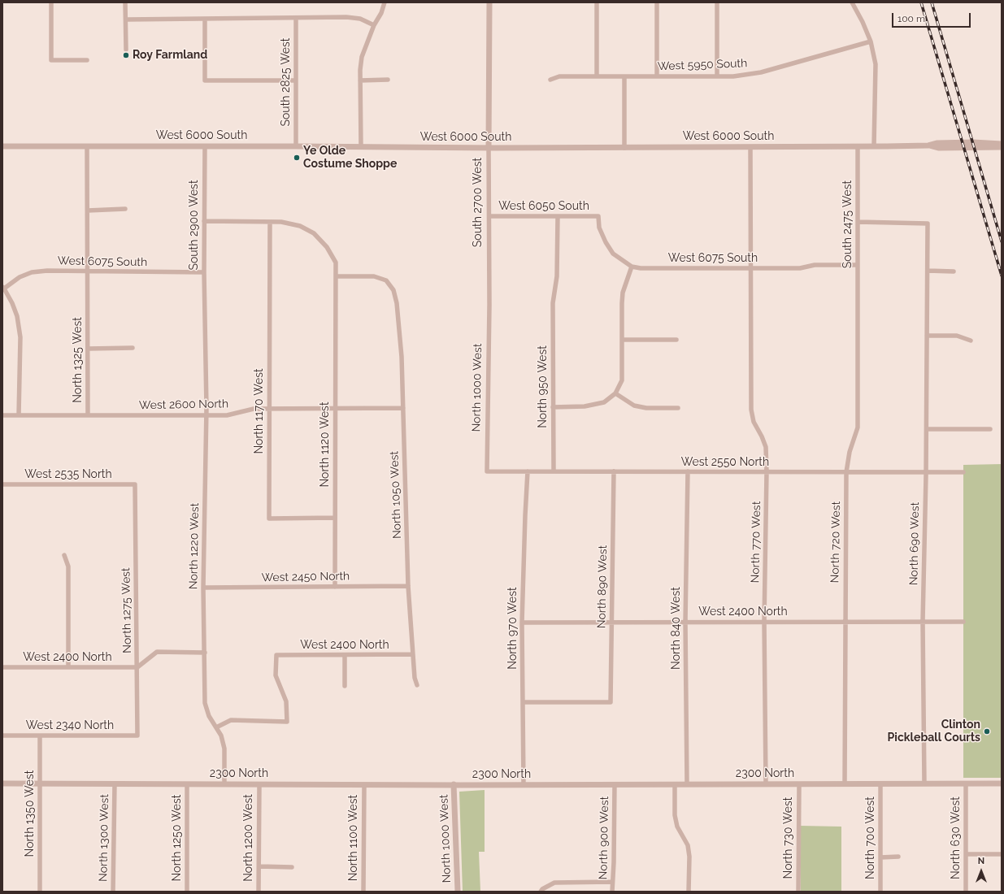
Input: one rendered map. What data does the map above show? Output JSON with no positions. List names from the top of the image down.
{
  "streets": {
    "street": [
      "West 5950 South",
      "South 2825 West",
      "West 6000 South",
      "South 2700 West",
      "West 6050 South",
      "South 2475 West",
      "South 2900 West",
      "West 6075 South",
      "North 1325 West",
      "North 950 West",
      "North 1000 West",
      "West 2600 North",
      "North 1170 West",
      "North 1120 West",
      "West 2550 North",
      "West 2535 North",
      "North 1050 West",
      "North 770 West",
      "North 720 West",
      "North 690 West",
      "North 1220 West",
      "West 2450 North",
      "North 890 West",
      "North 1275 West",
      "West 2400 North",
      "North 970 West",
      "North 840 West",
      "West 2340 North",
      "2300 North",
      "North 1350 West",
      "North 1300 West",
      "North 1250 West",
      "North 1200 West",
      "North 1100 West",
      "North 900 West",
      "North 730 West",
      "North 700 West",
      "North 630 West"
    ]
  },
  "crossings": [
    ["South 2825 West", "West 6000 South"],
    ["West 6000 South", "South 2700 West"],
    ["West 6000 South", "South 2475 West"],
    ["West 6000 South", "South 2900 West"],
    ["West 6000 South", "North 1325 West"],
    ["West 6000 South", "North 770 West"],
    ["South 2700 West", "West 6050 South"],
    ["South 2700 West", "North 1000 West"],
    ["West 6050 South", "West 6075 South"],
    ["West 6050 South", "North 950 West"],
    ["South 2475 West", "West 6075 South"],
    ["South 2475 West", "North 720 West"],
    ["South 2475 West", "North 690 West"],
    ["South 2900 West", "West 6075 South"],
    ["South 2900 West", "North 1220 West"],
    ["West 6075 South", "North 1325 West"],
    ["West 6075 South", "North 770 West"],
    ["North 1325 West", "West 2600 North"],
    ["North 950 West", "West 2550 North"],
    ["North 1000 West", "West 2550 North"],
    ["North 1000 West", "2300 North"],
    ["West 2600 North", "North 1170 West"],
    ["West 2600 North", "North 1120 West"],
    ["West 2600 North", "North 1050 West"],
    ["West 2600 North", "North 1220 West"],
    ["North 1170 West", "North 1120 West"],
    ["North 1120 West", "North 1050 West"],
    ["North 1120 West", "West 2450 North"],
    ["West 2550 North", "North 770 West"],
    ["West 2550 North", "North 720 West"],
    ["West 2550 North", "North 690 West"],
    ["West 2550 North", "North 890 West"],
    ["West 2550 North", "North 970 West"],
    ["West 2550 North", "North 840 West"],
    ["West 2535 North", "North 1275 West"],
    ["North 1050 West", "West 2450 North"],
    ["North 1050 West", "West 2400 North"],
    ["North 770 West", "West 2400 North"],
    ["North 770 West", "2300 North"],
    ["North 720 West", "West 2400 North"],
    ["North 720 West", "2300 North"],
    ["North 690 West", "West 2400 North"],
    ["North 690 West", "2300 North"],
    ["North 1220 West", "West 2450 North"],
    ["North 1220 West", "West 2400 North"],
    ["North 1220 West", "2300 North"],
    ["North 890 West", "West 2400 North"],
    ["North 890 West", "North 970 West"],
    ["North 1275 West", "West 2400 North"],
    ["North 1275 West", "West 2340 North"],
    ["West 2400 North", "North 970 West"],
    ["West 2400 North", "North 840 West"],
    ["North 970 West", "2300 North"],
    ["North 840 West", "2300 North"],
    ["West 2340 North", "North 1350 West"],
    ["2300 North", "North 1350 West"],
    ["2300 North", "North 1300 West"],
    ["2300 North", "North 1250 West"],
    ["2300 North", "North 1200 West"],
    ["2300 North", "North 1100 West"],
    ["2300 North", "North 900 West"],
    ["2300 North", "North 730 West"],
    ["2300 North", "North 700 West"],
    ["2300 North", "North 630 West"]
  ],
  "places": ["Roy Farmland", "Ye Olde Costume Shoppe", "Clinton Pickleball Courts"],
  "scale_bar": "100 m",
  "north": "top"
}
